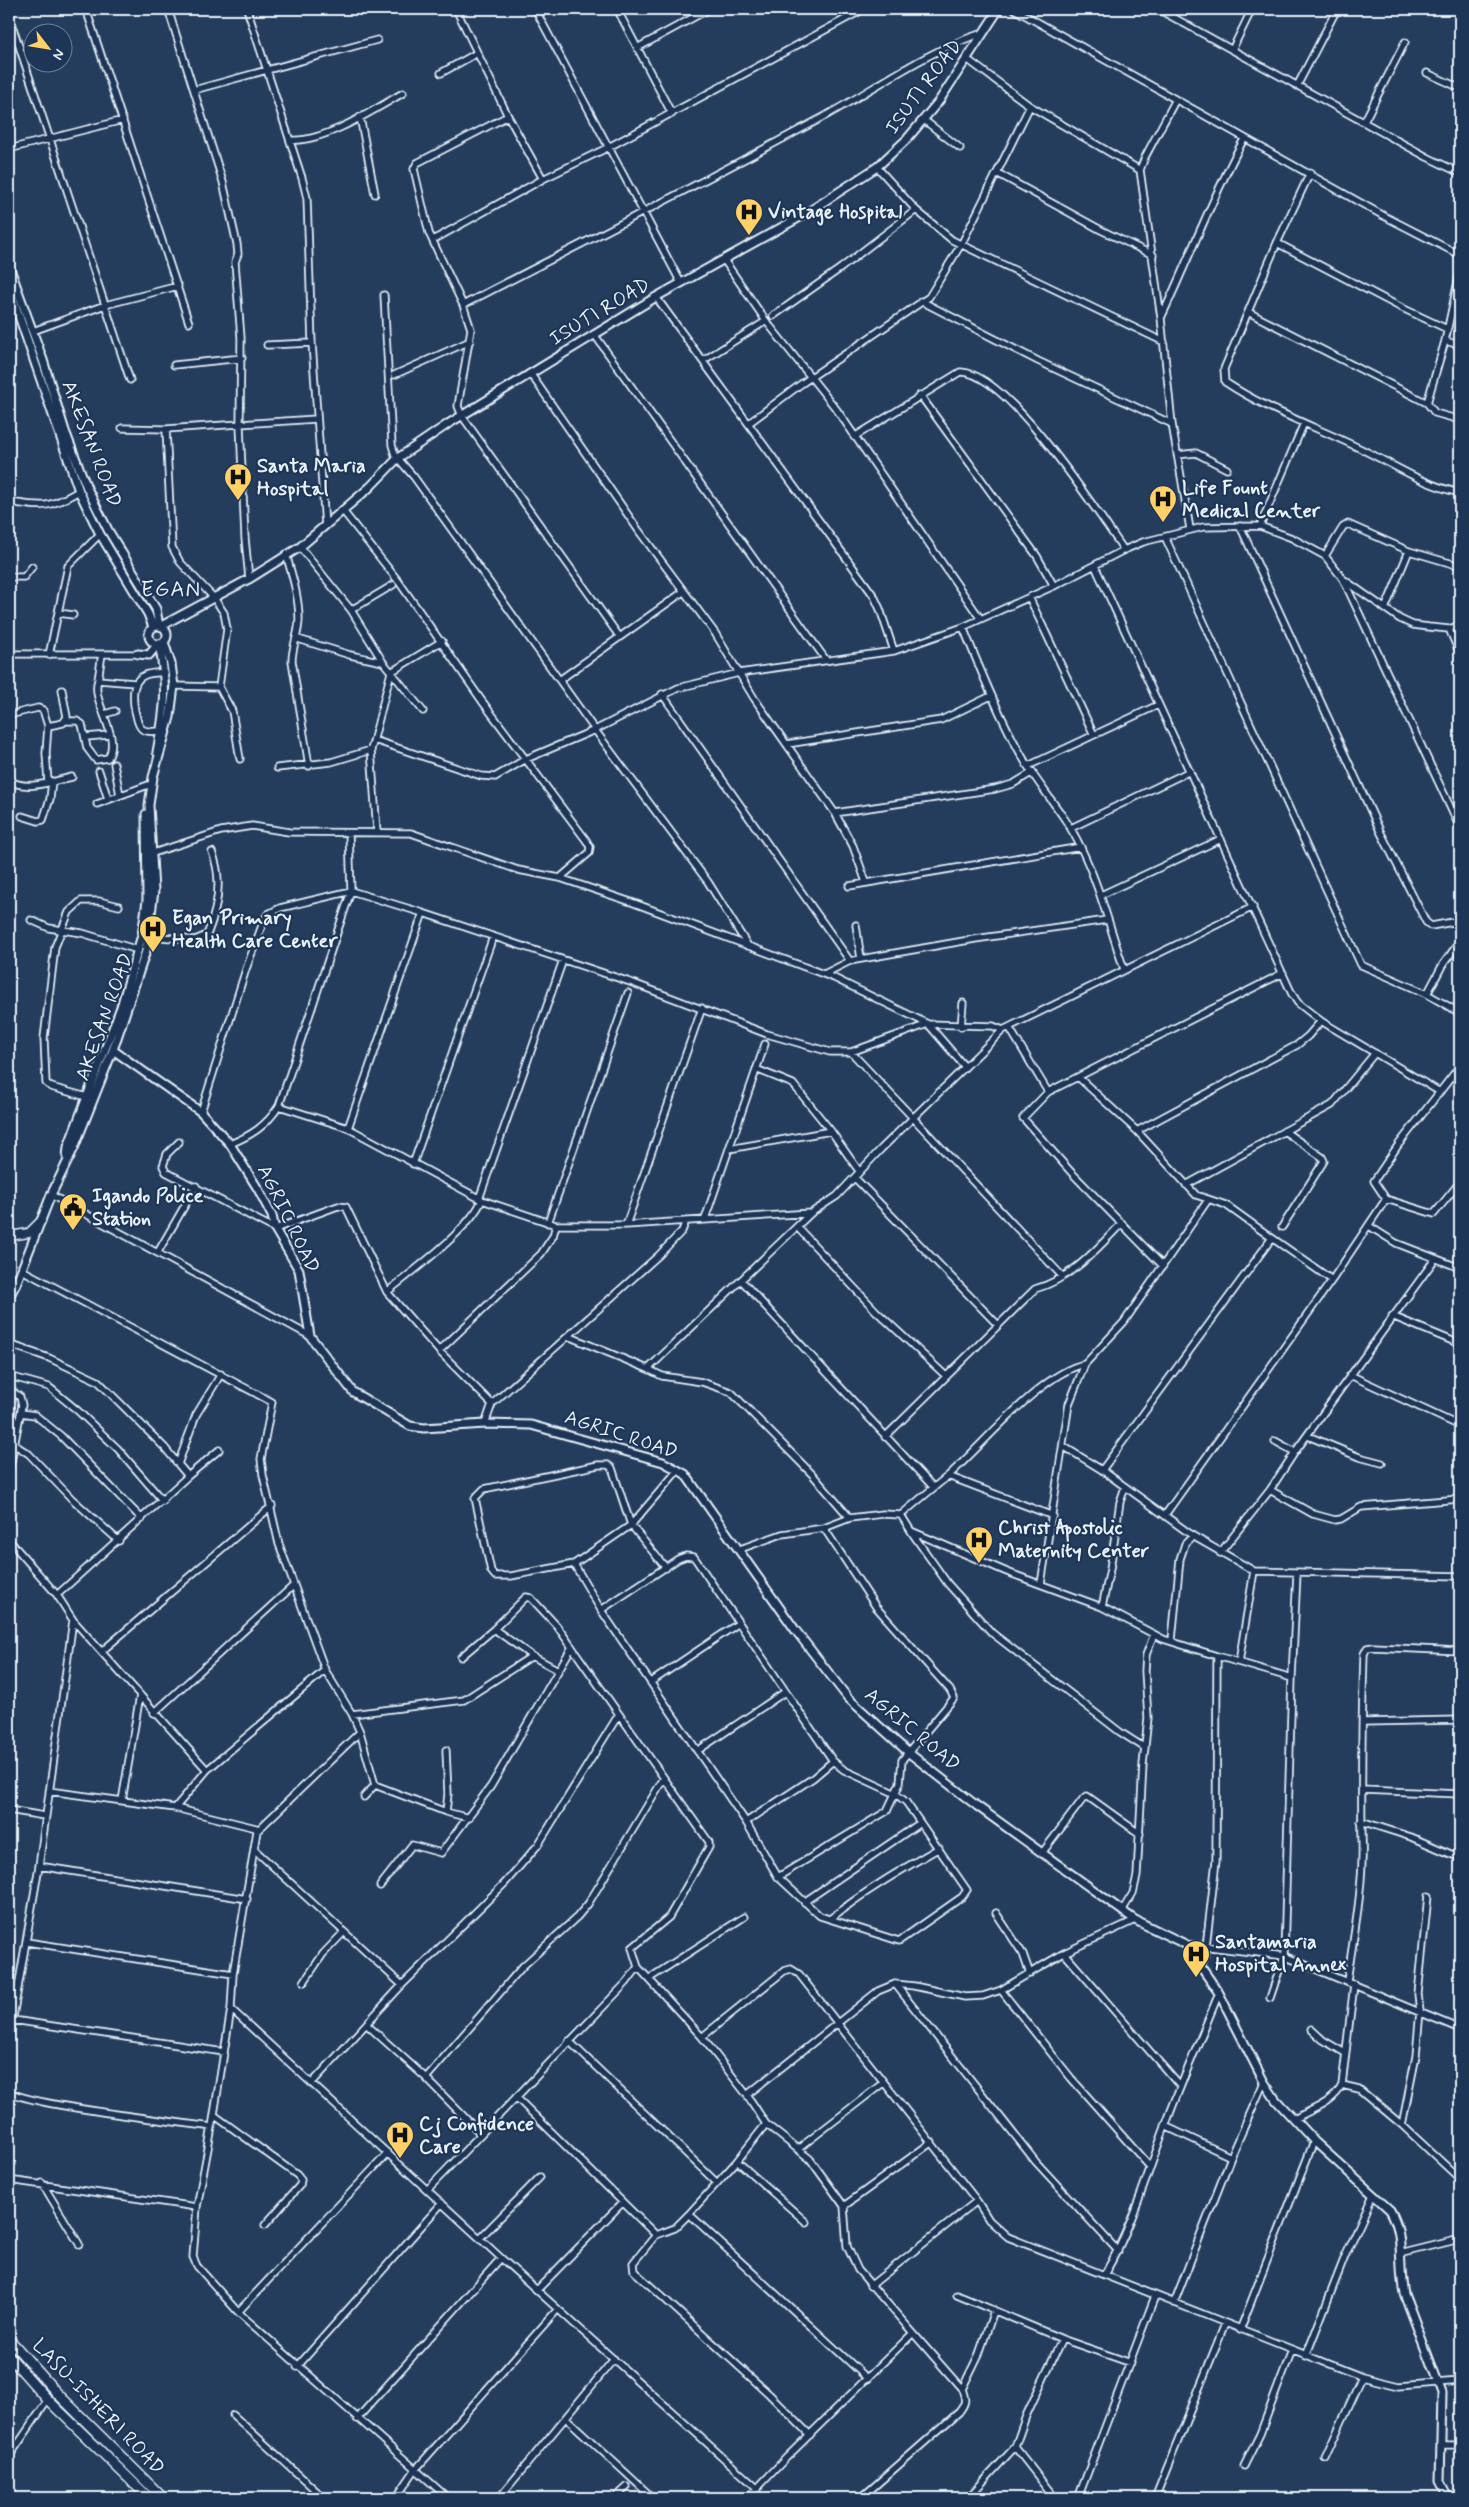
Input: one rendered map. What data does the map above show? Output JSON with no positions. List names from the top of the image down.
{
  "streets": {
    "main road": ["LASU-ISHERI ROAD"],
    "street": ["ISUTI ROAD", "AKESAN ROAD", "AGRIC ROAD"]
  },
  "crossings": [
    ["ISUTI ROAD", "AKESAN ROAD"],
    ["AKESAN ROAD", "AGRIC ROAD"]
  ],
  "districts": ["EGAN"],
  "places": {
    "hospital": [
      "Vintage Hospital",
      "Santa Maria Hospital",
      "Life Fount Medical Center",
      "Egan Primary Health Care Center",
      "Christ Apostolic Maternity Center",
      "Santamaria Hospital Annex",
      "Cj Confidence Care"
    ],
    "public building": ["Igando Police Station"]
  },
  "north": "bottom right"
}
